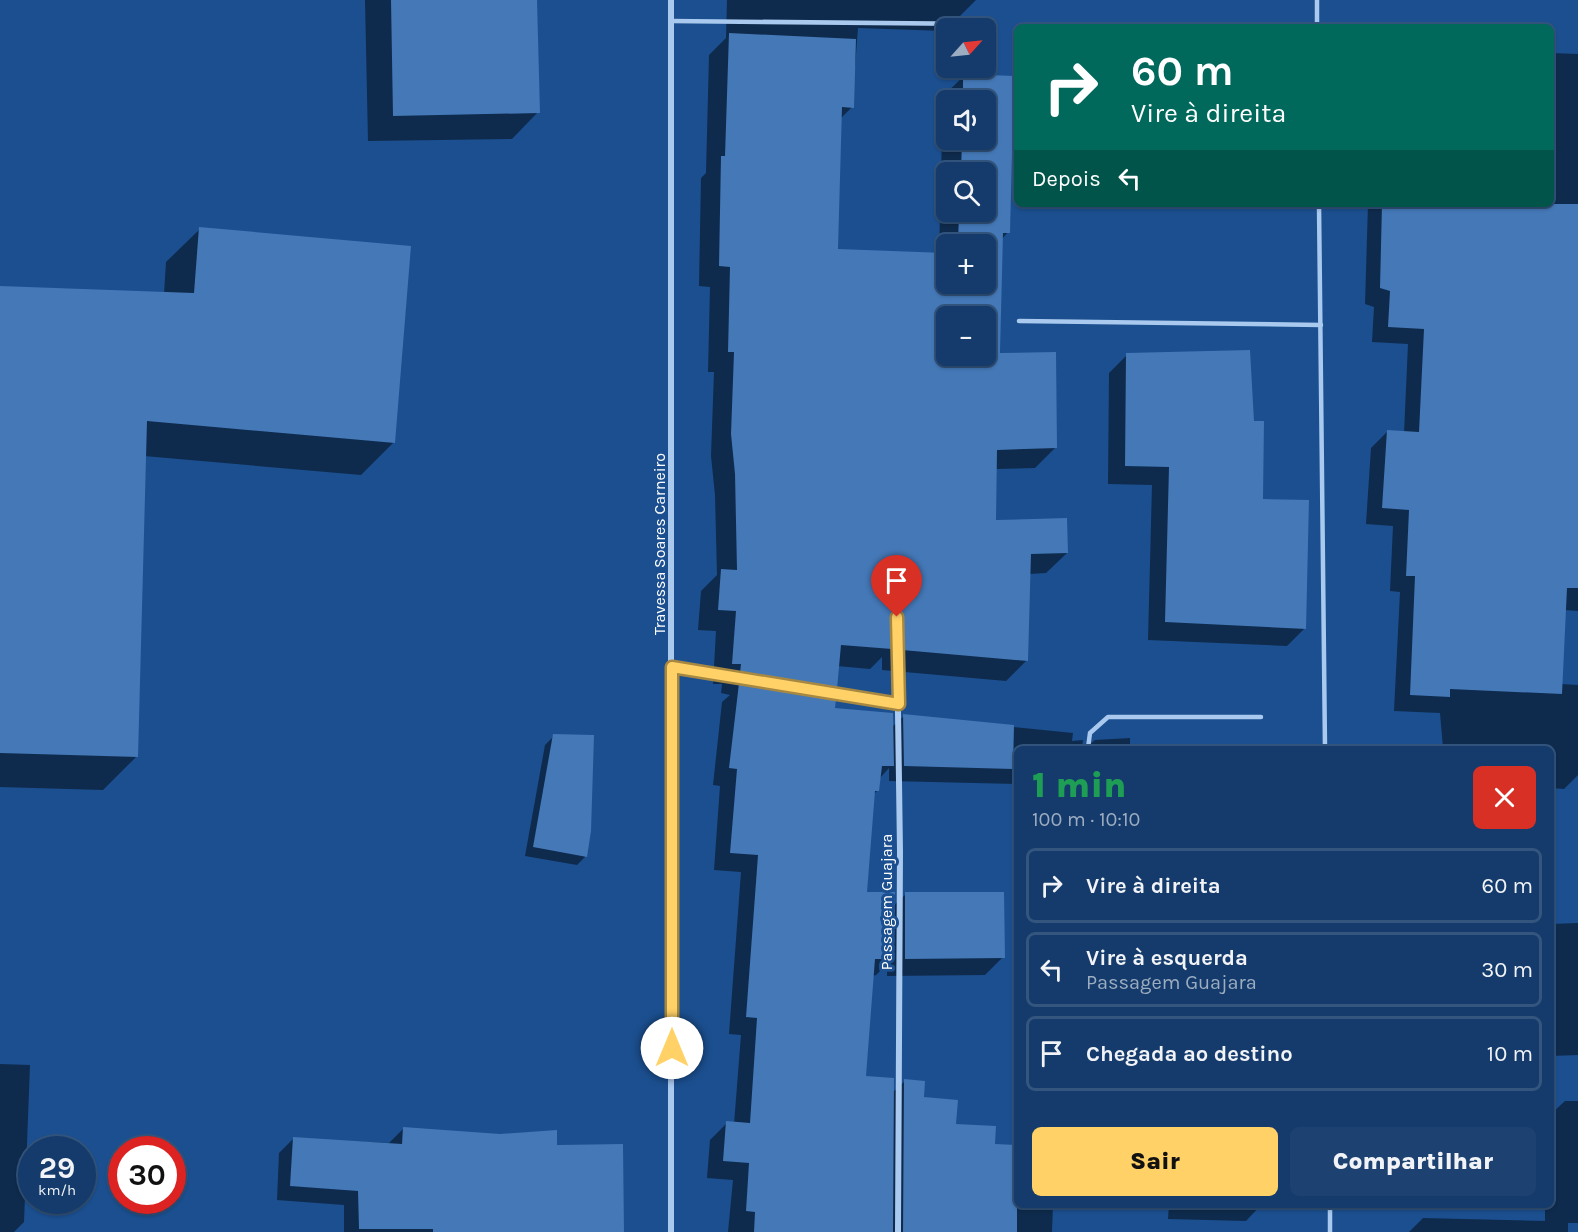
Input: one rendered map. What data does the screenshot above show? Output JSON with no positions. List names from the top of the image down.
{
  "streets": {
    "street": ["Travessa Soares Carneiro", "Passagem Guajara"]
  },
  "north": "top right",
  "page": {
    "map_buttons": ["+", "−"],
    "turn": ["60 m", "Vire à direita"],
    "then": "Depois",
    "heading": ["1 min", "100 m · 10:10"],
    "list": [
      {
        "name": "Vire à direita",
        "value": "60 m"
      },
      {
        "name": "Vire à esquerda",
        "note": "Passagem Guajara",
        "value": "30 m"
      },
      {
        "name": "Chegada ao destino",
        "value": "10 m"
      }
    ],
    "buttons": ["Sair", "Compartilhar"],
    "speed": "29 km/h",
    "limit": "30"
  }
}
